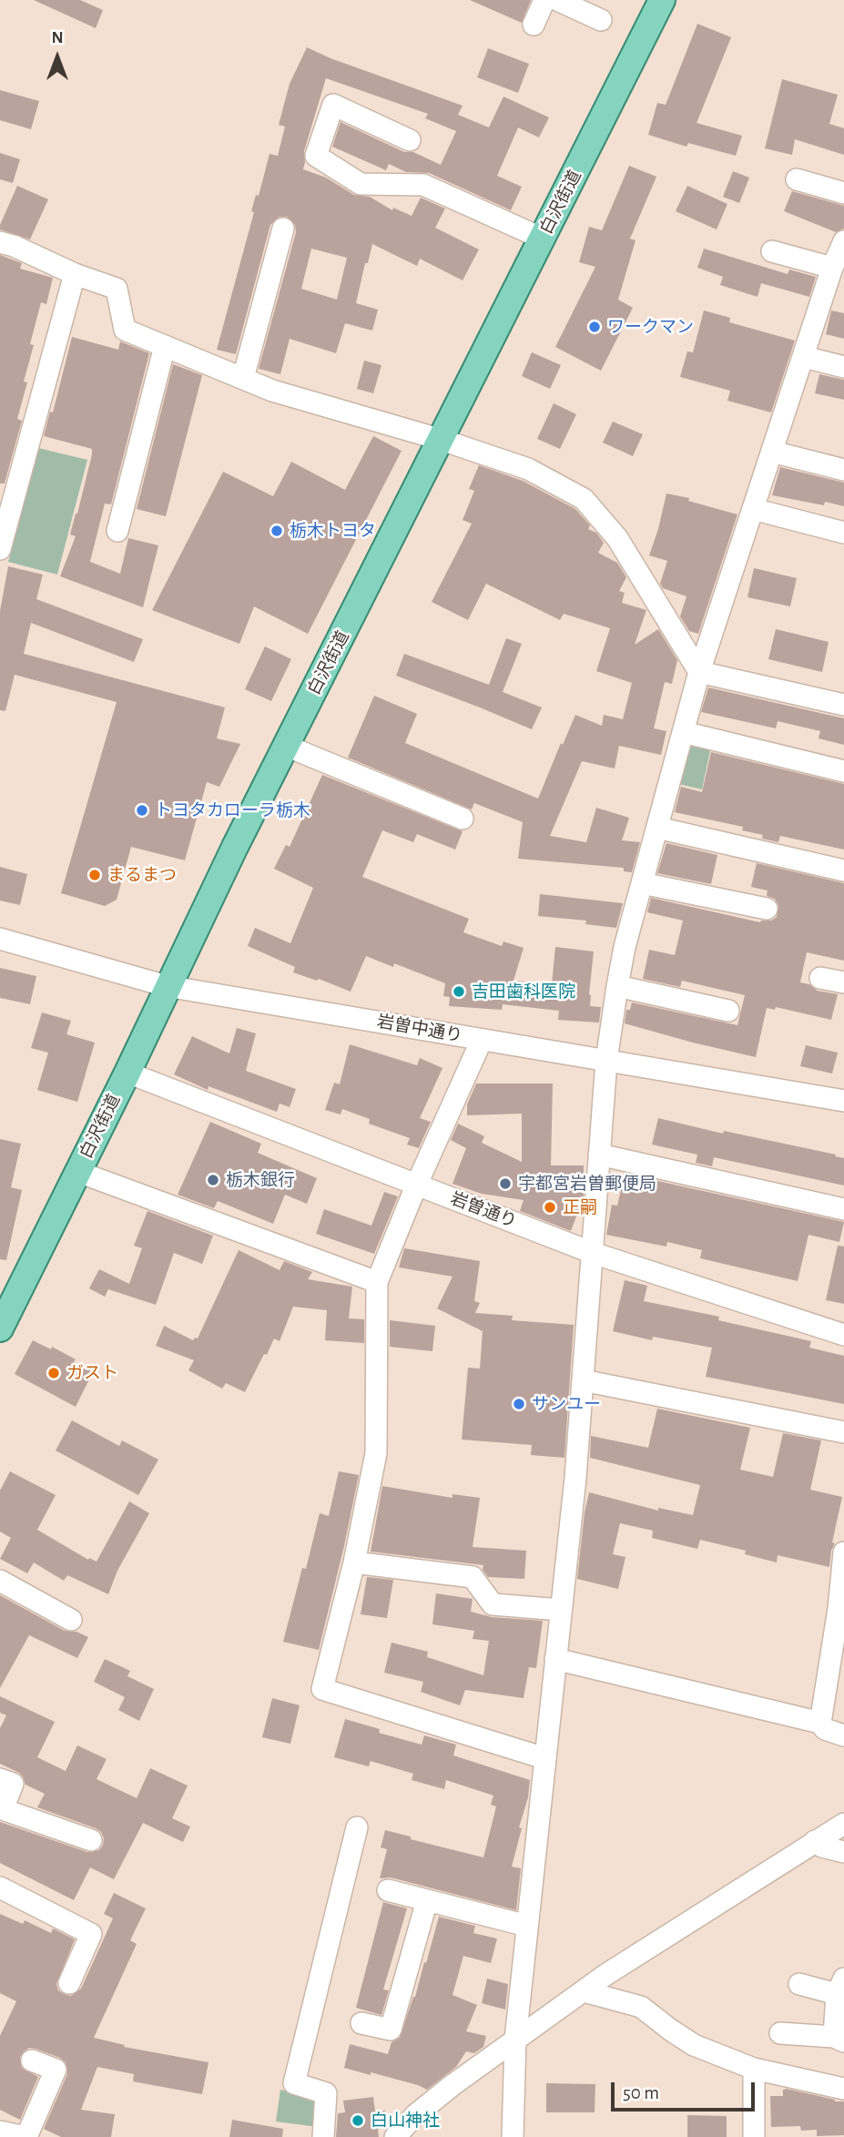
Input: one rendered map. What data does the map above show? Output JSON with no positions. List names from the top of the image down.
{
  "streets": {
    "main road": ["白沢街道"],
    "street": ["岩曽中通り", "岩曽通り"]
  },
  "crossings": [
    ["白沢街道", "岩曽中通り"],
    ["白沢街道", "岩曽通り"]
  ],
  "places": [
    "ワークマン",
    "栃木トヨタ",
    "トヨタカローラ栃木",
    "まるまつ",
    "吉田歯科医院",
    "栃木銀行",
    "宇都宮岩曽郵便局",
    "正嗣",
    "ガスト",
    "サンユー",
    "白山神社"
  ],
  "scale_bar": "50 m",
  "north": "top"
}
